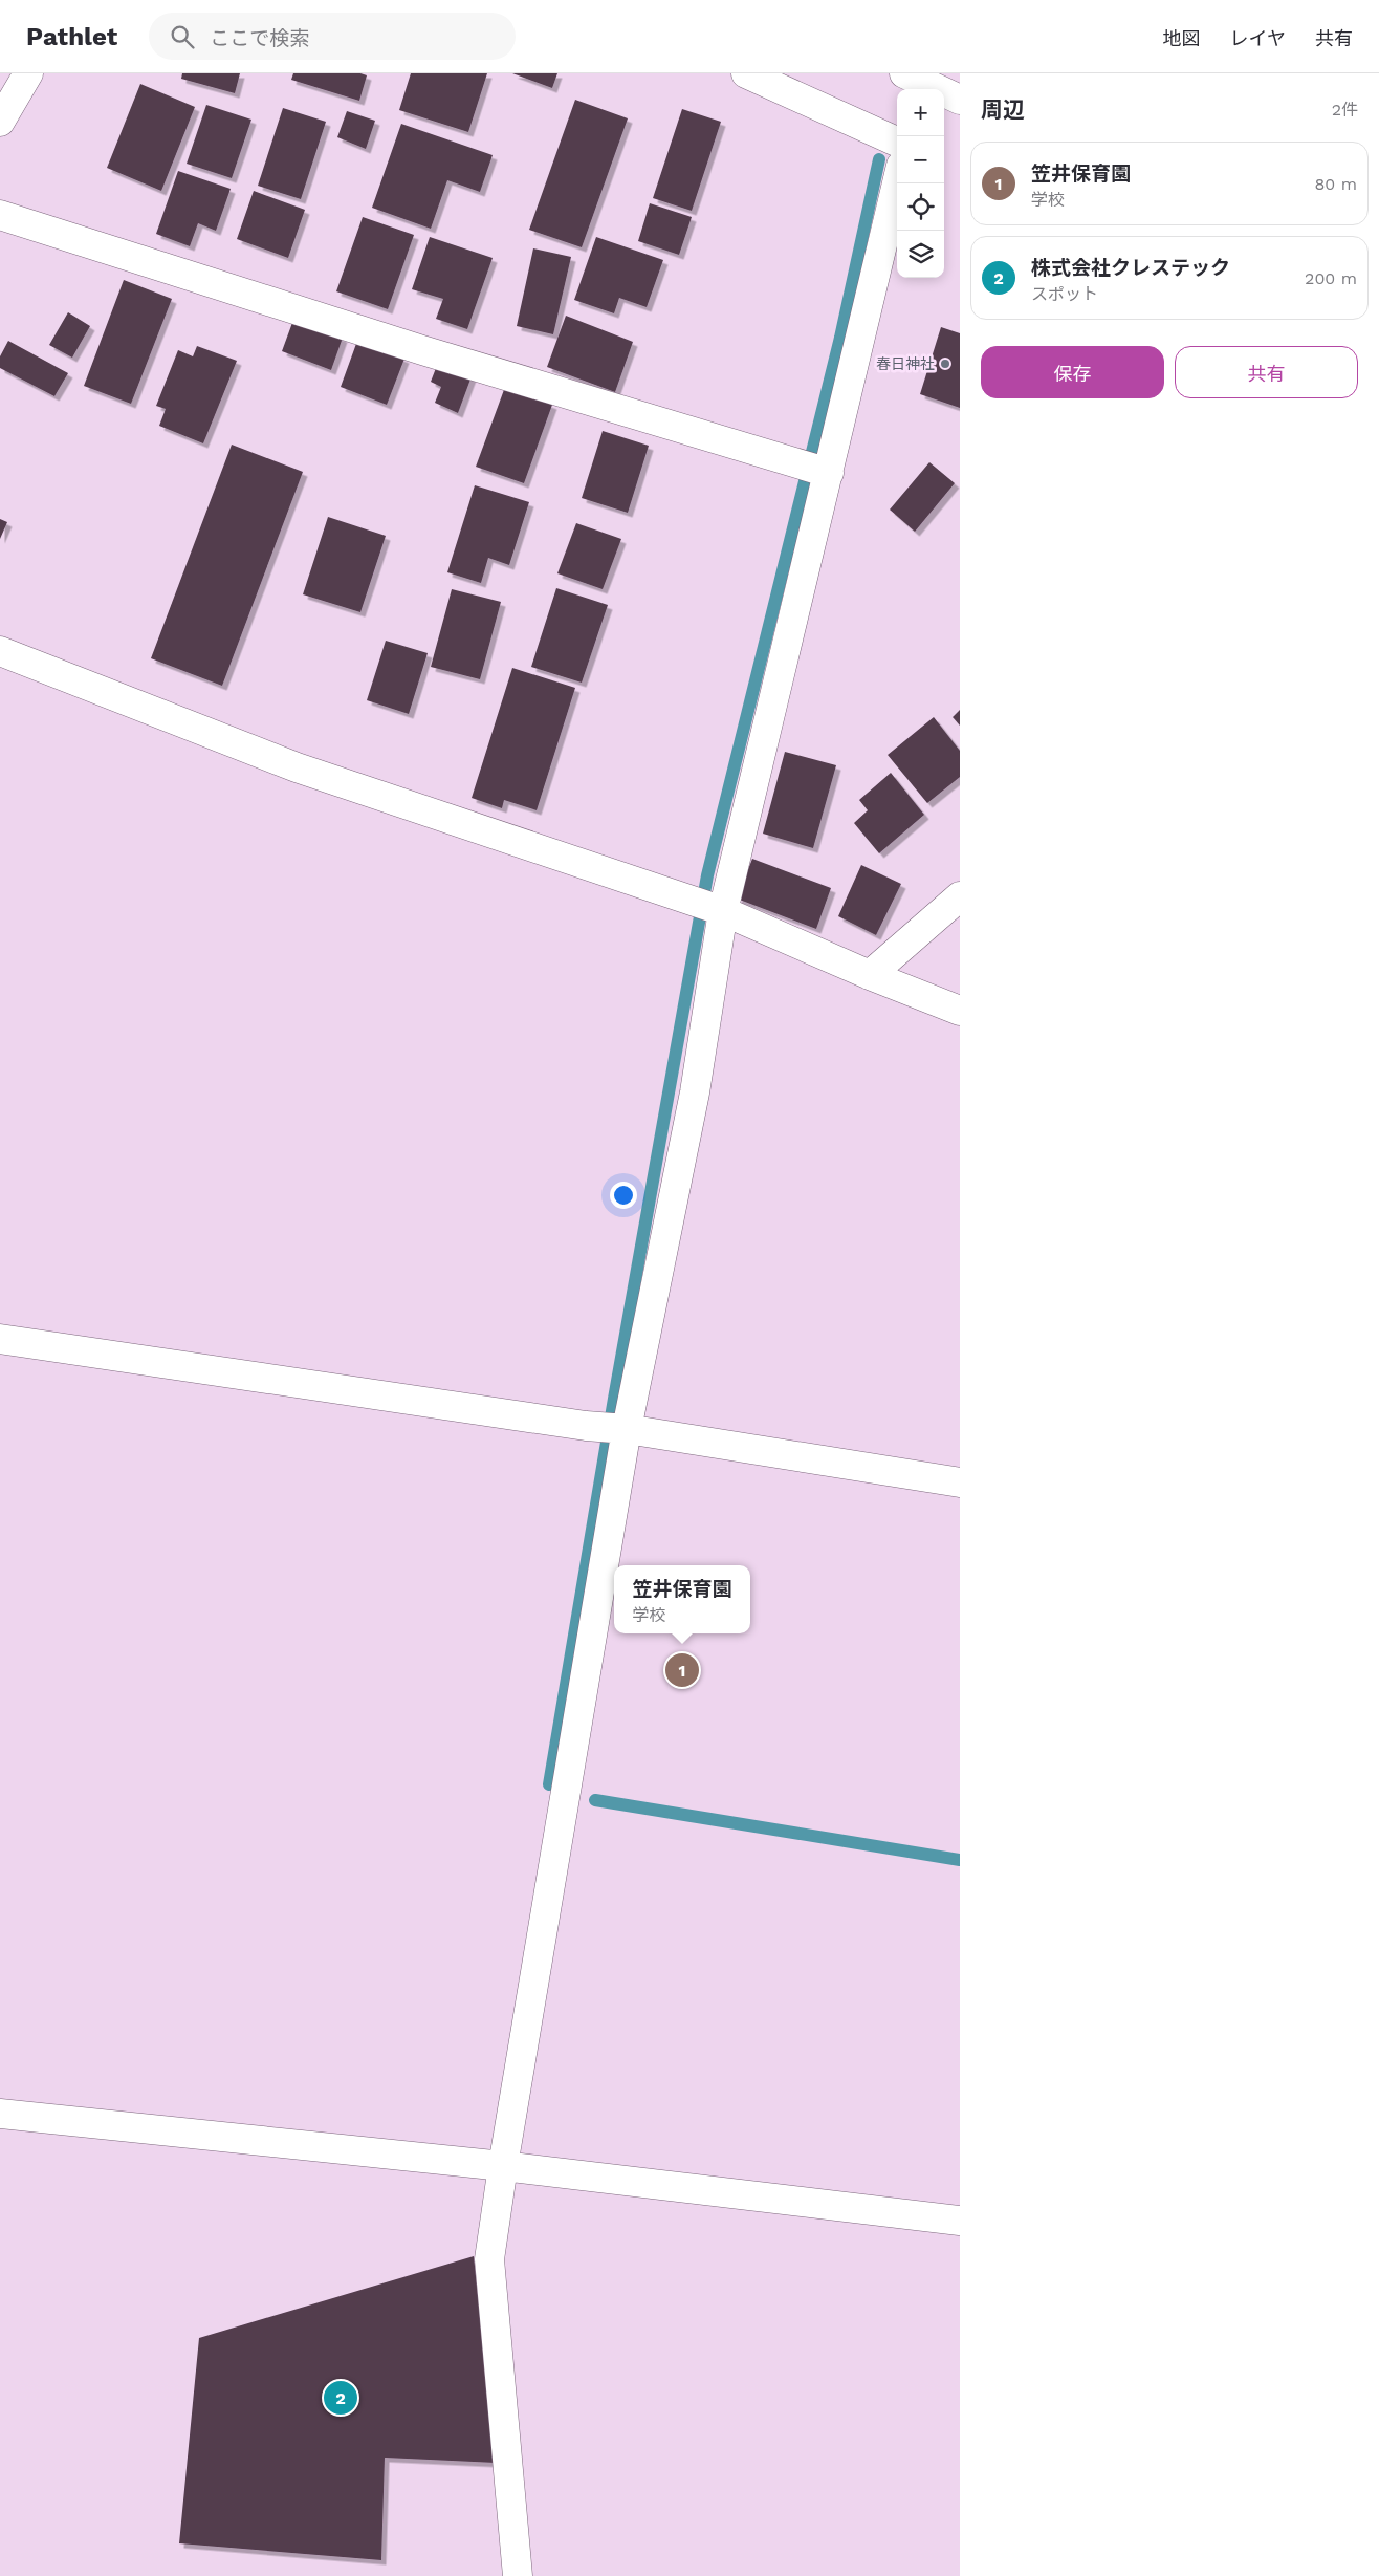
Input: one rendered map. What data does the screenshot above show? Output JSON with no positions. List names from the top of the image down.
{
  "places": ["春日神社"],
  "page": {
    "header": "Pathlet",
    "search": "ここで検索",
    "nav": ["地図", "レイヤ", "共有"],
    "heading": ["周辺", "2件"],
    "map_buttons": ["+", "−"],
    "list": [
      {
        "mark": "1",
        "name": "笠井保育園",
        "note": "学校",
        "value": "80 m"
      },
      {
        "mark": "2",
        "name": "株式会社クレステック",
        "note": "スポット",
        "value": "200 m"
      }
    ],
    "buttons": ["保存", "共有"],
    "popup": ["笠井保育園", "学校"],
    "pins": ["1", "2"]
  }
}
